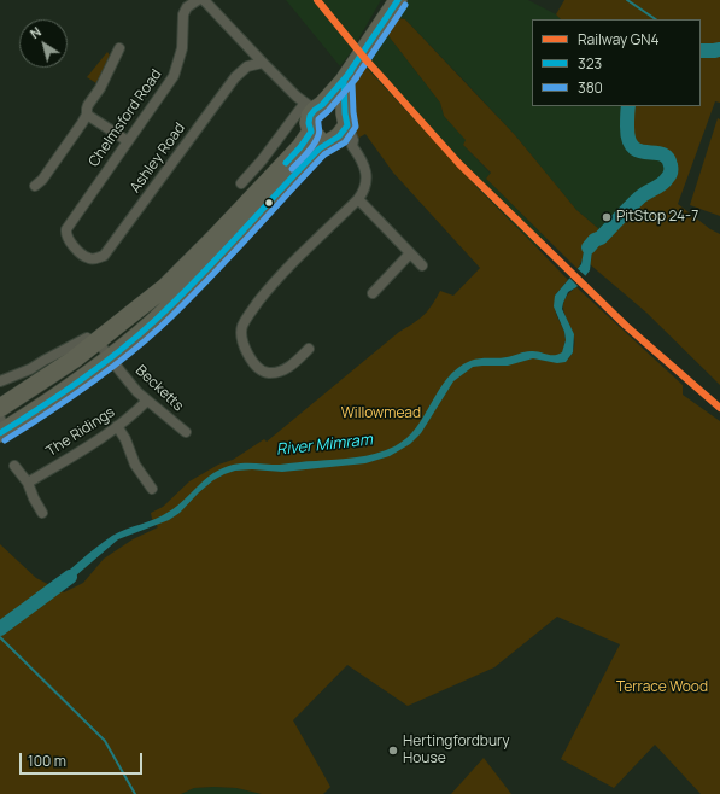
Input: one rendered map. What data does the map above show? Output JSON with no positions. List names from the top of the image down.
{
  "streets": {
    "street": [
      "Chelmsford Road",
      "Ashley Road",
      "Becketts",
      "The Ridings"
    ]
  },
  "crossings": [
    ["Chelmsford Road", "Ashley Road"],
    ["Becketts", "The Ridings"]
  ],
  "water": ["River Mimram"],
  "parks": ["Willowmead", "Terrace Wood"],
  "places": ["PitStop 24-7", "Hertingfordbury House"],
  "lines": ["rail line GN4", "transit line 323", "transit line 380"],
  "legend": ["Railway GN4", "323", "380"],
  "scale_bar": "100 m",
  "north": "top left"
}
